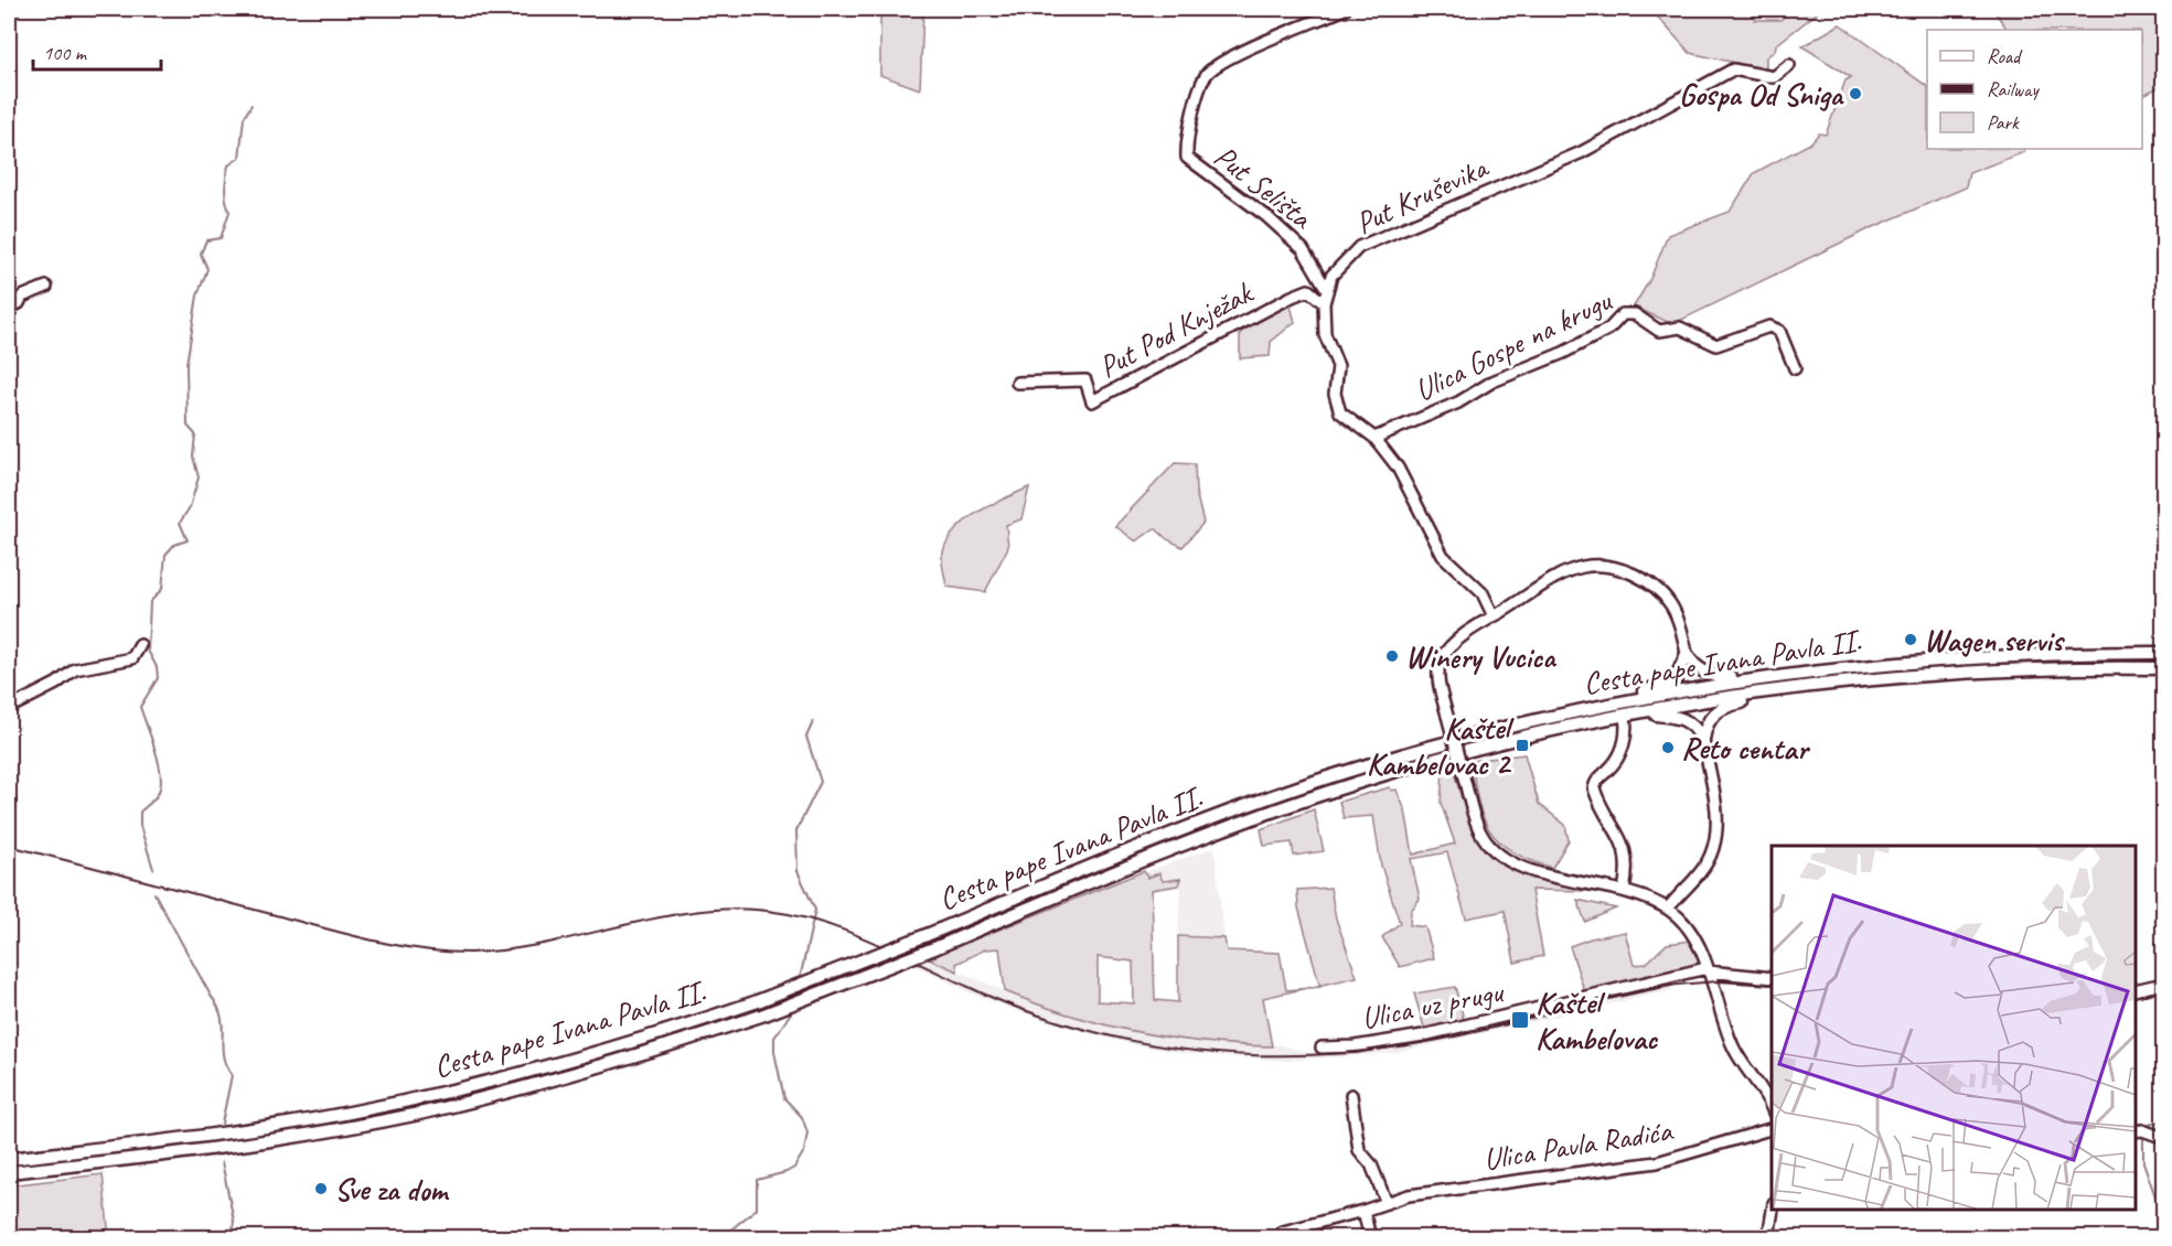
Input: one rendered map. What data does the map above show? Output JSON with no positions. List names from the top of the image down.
{
  "streets": {
    "main road": ["Cesta pape Ivana Pavla II."],
    "street": [
      "Put Selišta",
      "Put Kruševika",
      "Put Pod Knježak",
      "Ulica Gospe na krugu",
      "Ulica uz prugu",
      "Ulica Pavla Radića"
    ]
  },
  "crossings": [
    ["Put Selišta", "Put Kruševika"],
    ["Put Kruševika", "Put Pod Knježak"],
    ["Put Kruševika", "Ulica Gospe na krugu"]
  ],
  "places": {
    "other": [
      "Gospa Od Sniga",
      "Wagen servis",
      "Winery Vucica",
      "Reto centar",
      "Sve za dom"
    ],
    "transit": ["Kaštel Kambelovac 2", "Kaštel Kambelovac"]
  },
  "legend": ["Road", "Railway", "Park"],
  "scale_bar": "100 m"
}
